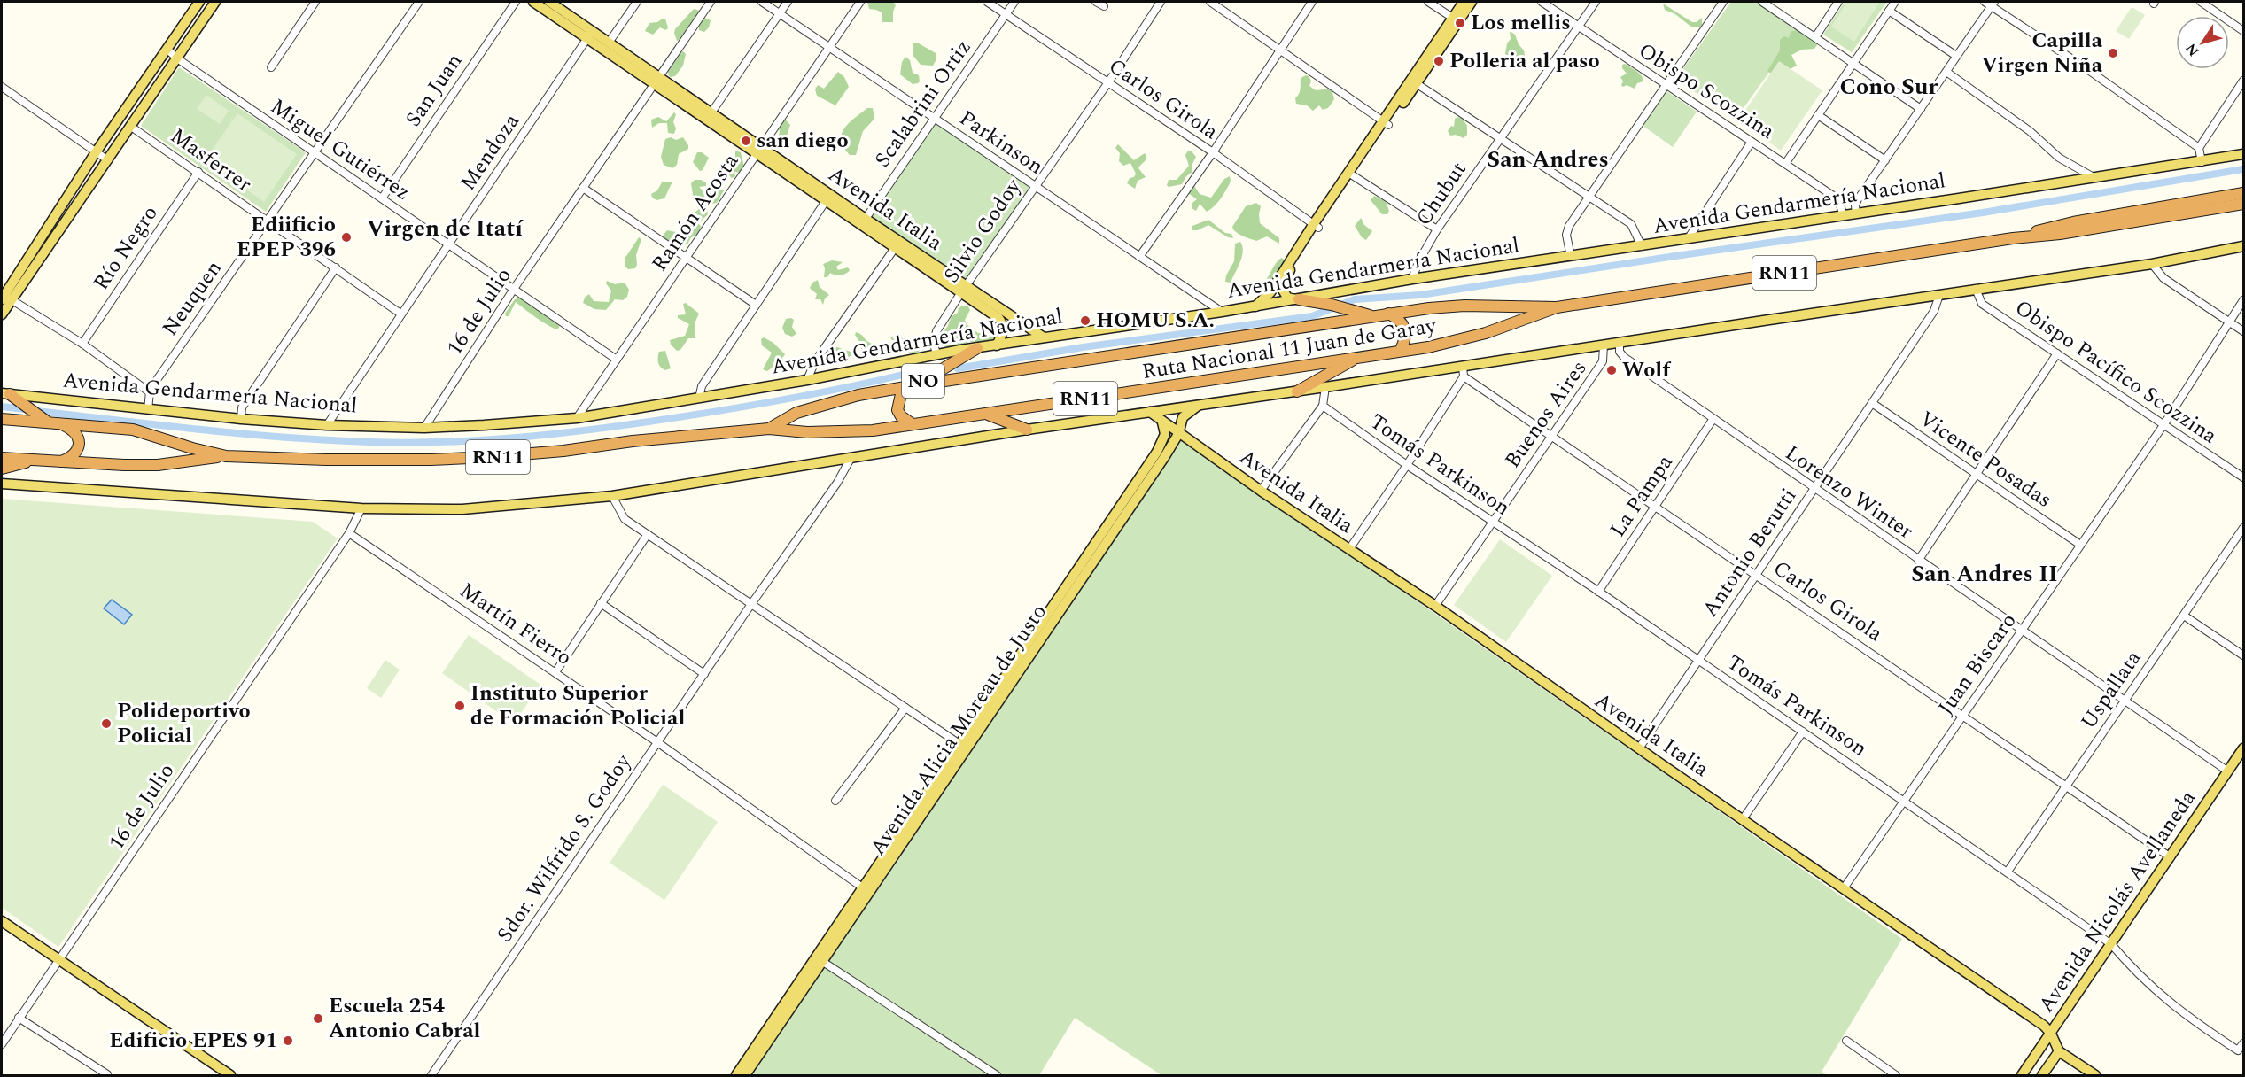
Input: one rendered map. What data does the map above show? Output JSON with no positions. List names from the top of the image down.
{
  "streets": {
    "highway": ["RN11", "Ruta Nacional 11 Juan de Garay", "NO"],
    "main road": [
      "Avenida Gendarmería Nacional",
      "Avenida Italia",
      "Avenida Alicia Moreau de Justo",
      "Avenida Nicolás Avellaneda"
    ],
    "street": [
      "San Juan",
      "Obispo Scozzina",
      "Carlos Girola",
      "Scalabrini Ortiz",
      "Parkinson",
      "Miguel Gutiérrez",
      "Mendoza",
      "Masferrer",
      "Chubut",
      "Ramón Acosta",
      "Silvio Godoy",
      "Río Negro",
      "Neuquen",
      "16 de Julio",
      "Obispo Pacífico Scozzina",
      "Buenos Aires",
      "Vicente Posadas",
      "Tomás Parkinson",
      "Lorenzo Winter",
      "La Pampa",
      "Antonio Berutti",
      "Martín Fierro",
      "Juan Biscaro",
      "Uspallata",
      "Sdor. Wilfrido S. Godoy"
    ]
  },
  "crossings": [
    ["San Juan", "Miguel Gutiérrez"],
    ["Obispo Scozzina", "Chubut"],
    ["Obispo Scozzina", "Avenida Gendarmería Nacional"],
    ["Carlos Girola", "Scalabrini Ortiz"],
    ["Carlos Girola", "Silvio Godoy"],
    ["Carlos Girola", "Buenos Aires"],
    ["Carlos Girola", "La Pampa"],
    ["Carlos Girola", "Antonio Berutti"],
    ["Carlos Girola", "Juan Biscaro"],
    ["Carlos Girola", "Uspallata"],
    ["Carlos Girola", "Avenida Nicolás Avellaneda"],
    ["Scalabrini Ortiz", "Parkinson"],
    ["Scalabrini Ortiz", "Avenida Italia"],
    ["Parkinson", "Avenida Gendarmería Nacional"],
    ["Parkinson", "Ramón Acosta"],
    ["Parkinson", "Silvio Godoy"],
    ["Miguel Gutiérrez", "Mendoza"],
    ["Miguel Gutiérrez", "Ramón Acosta"],
    ["Miguel Gutiérrez", "Neuquen"],
    ["Miguel Gutiérrez", "16 de Julio"],
    ["Mendoza", "Masferrer"],
    ["Mendoza", "Avenida Gendarmería Nacional"],
    ["Mendoza", "Avenida Italia"],
    ["Masferrer", "Río Negro"],
    ["Masferrer", "Neuquen"],
    ["Chubut", "Avenida Gendarmería Nacional"],
    ["Avenida Gendarmería Nacional", "Avenida Italia"],
    ["Avenida Gendarmería Nacional", "Ramón Acosta"],
    ["Avenida Gendarmería Nacional", "Silvio Godoy"],
    ["Avenida Gendarmería Nacional", "Neuquen"],
    ["Avenida Gendarmería Nacional", "16 de Julio"],
    ["Avenida Gendarmería Nacional", "NO"],
    ["Avenida Italia", "Ramón Acosta"],
    ["Avenida Italia", "Silvio Godoy"],
    ["Avenida Italia", "16 de Julio"],
    ["Avenida Italia", "Buenos Aires"],
    ["Avenida Italia", "Antonio Berutti"],
    ["Avenida Italia", "Juan Biscaro"],
    ["Avenida Italia", "Avenida Alicia Moreau de Justo"],
    ["Avenida Italia", "Avenida Nicolás Avellaneda"],
    ["16 de Julio", "Martín Fierro"],
    ["Ruta Nacional 11 Juan de Garay", "NO"],
    ["Obispo Pacífico Scozzina", "Juan Biscaro"],
    ["Buenos Aires", "Tomás Parkinson"],
    ["Vicente Posadas", "Antonio Berutti"],
    ["Vicente Posadas", "Juan Biscaro"],
    ["Tomás Parkinson", "La Pampa"],
    ["Tomás Parkinson", "Antonio Berutti"],
    ["Tomás Parkinson", "Juan Biscaro"],
    ["Tomás Parkinson", "Uspallata"],
    ["Tomás Parkinson", "Avenida Nicolás Avellaneda"],
    ["Lorenzo Winter", "La Pampa"],
    ["Lorenzo Winter", "Antonio Berutti"],
    ["Lorenzo Winter", "Juan Biscaro"],
    ["Lorenzo Winter", "Uspallata"],
    ["Lorenzo Winter", "Avenida Nicolás Avellaneda"],
    ["Martín Fierro", "Avenida Alicia Moreau de Justo"],
    ["Martín Fierro", "Sdor. Wilfrido S. Godoy"]
  ],
  "districts": [
    "Cono Sur",
    "San Andres",
    "Virgen de Itatí",
    "San Andres II"
  ],
  "places": [
    "Los mellis",
    "Capilla Virgen Niña",
    "Polleria al paso",
    "san diego",
    "Ediificio EPEP 396",
    "HOMU S.A.",
    "Wolf",
    "Instituto Superior de Formación Policial",
    "Polideportivo Policial",
    "Escuela 254 Antonio Cabral",
    "Edificio EPES 91"
  ],
  "north": "bottom left"
}
